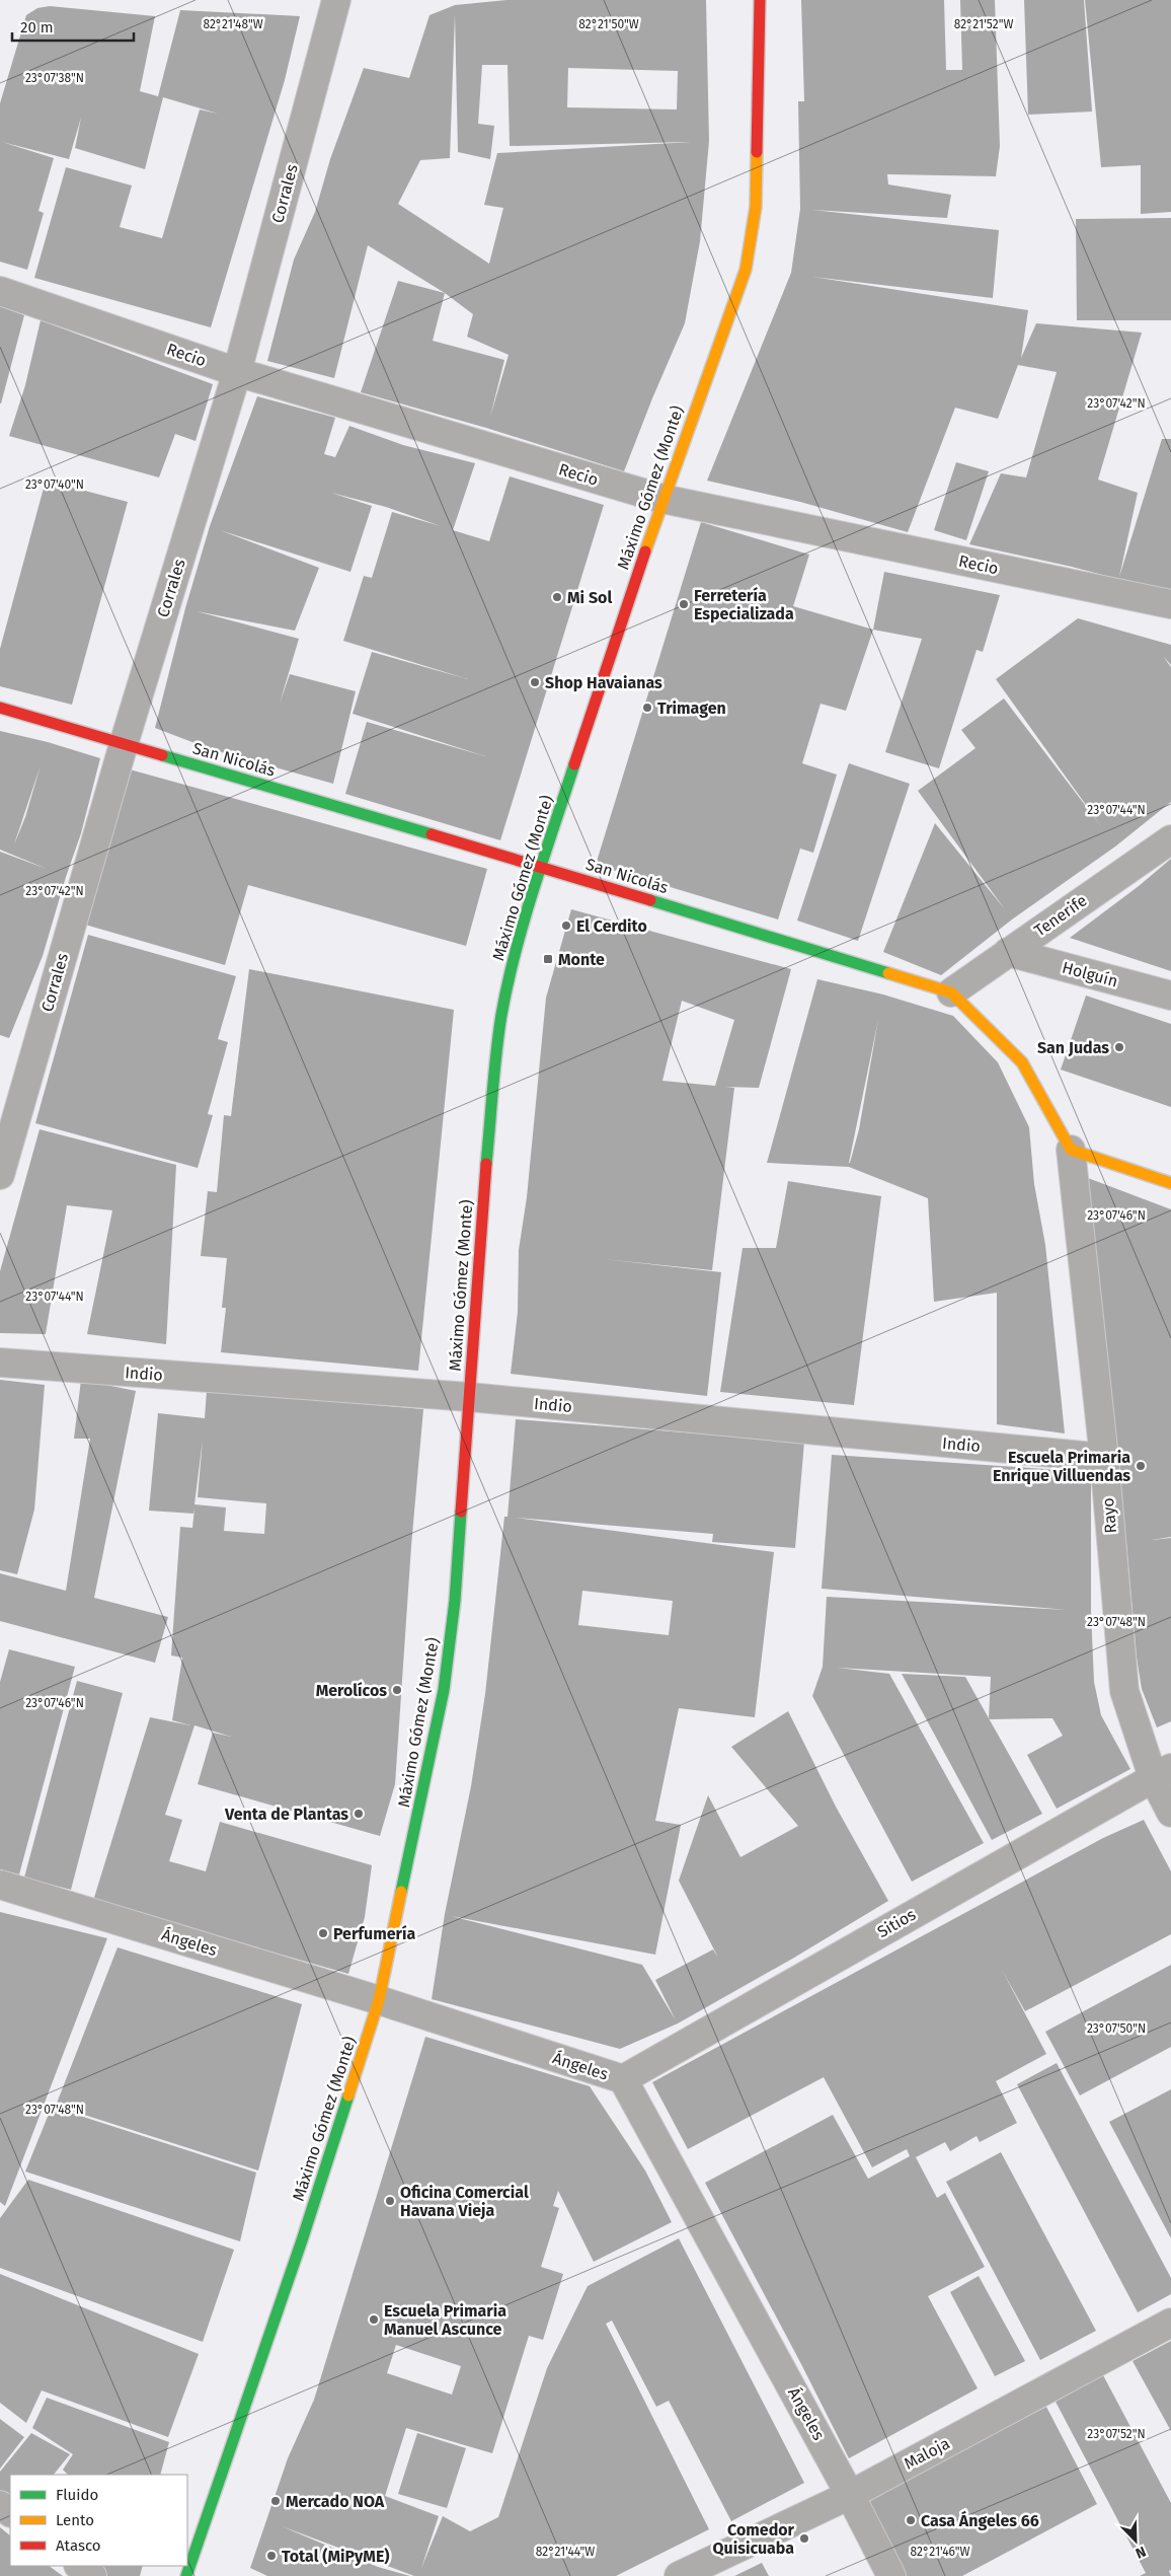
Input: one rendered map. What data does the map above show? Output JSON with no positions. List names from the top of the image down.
{
  "streets": {
    "main road": ["Máximo Gómez (Monte)", "San Nicolás"],
    "street": [
      "Corrales",
      "Recio",
      "Tenerife",
      "Holguín",
      "Indio",
      "Rayo",
      "Sitios",
      "Ángeles",
      "Maloja"
    ]
  },
  "crossings": [
    ["Corrales", "Recio"],
    ["Corrales", "San Nicolás"],
    ["Recio", "Máximo Gómez (Monte)"],
    ["Máximo Gómez (Monte)", "San Nicolás"],
    ["Máximo Gómez (Monte)", "Indio"],
    ["Máximo Gómez (Monte)", "Ángeles"],
    ["San Nicolás", "Tenerife"],
    ["San Nicolás", "Rayo"],
    ["Tenerife", "Holguín"],
    ["Indio", "Rayo"],
    ["Rayo", "Sitios"],
    ["Sitios", "Ángeles"],
    ["Ángeles", "Maloja"]
  ],
  "places": {
    "other": [
      "Mi Sol",
      "Ferretería Especializada",
      "Shop Havaianas",
      "Trimagen",
      "El Cerdito",
      "San Judas",
      "Escuela Primaria Enrique Villuendas",
      "Merolícos",
      "Venta de Plantas",
      "Perfumería",
      "Oficina Comercial Havana Vieja",
      "Escuela Primaria Manuel Ascunce",
      "Mercado NOA",
      "Casa Ángeles 66",
      "Comedor Quisicuaba",
      "Total (MiPyME)"
    ],
    "transit": ["Monte"]
  },
  "legend": ["Fluido", "Lento", "Atasco"],
  "scale_bar": "20 m",
  "north": "bottom right",
  "coordinates": [
    "82°21'48\"W",
    "82°21'50\"W",
    "82°21'52\"W",
    "23°07'38\"N",
    "23°07'42\"N",
    "23°07'40\"N",
    "23°07'44\"N",
    "23°07'46\"N",
    "23°07'48\"N",
    "23°07'50\"N",
    "23°07'52\"N",
    "82°21'44\"W",
    "82°21'46\"W"
  ]
}
